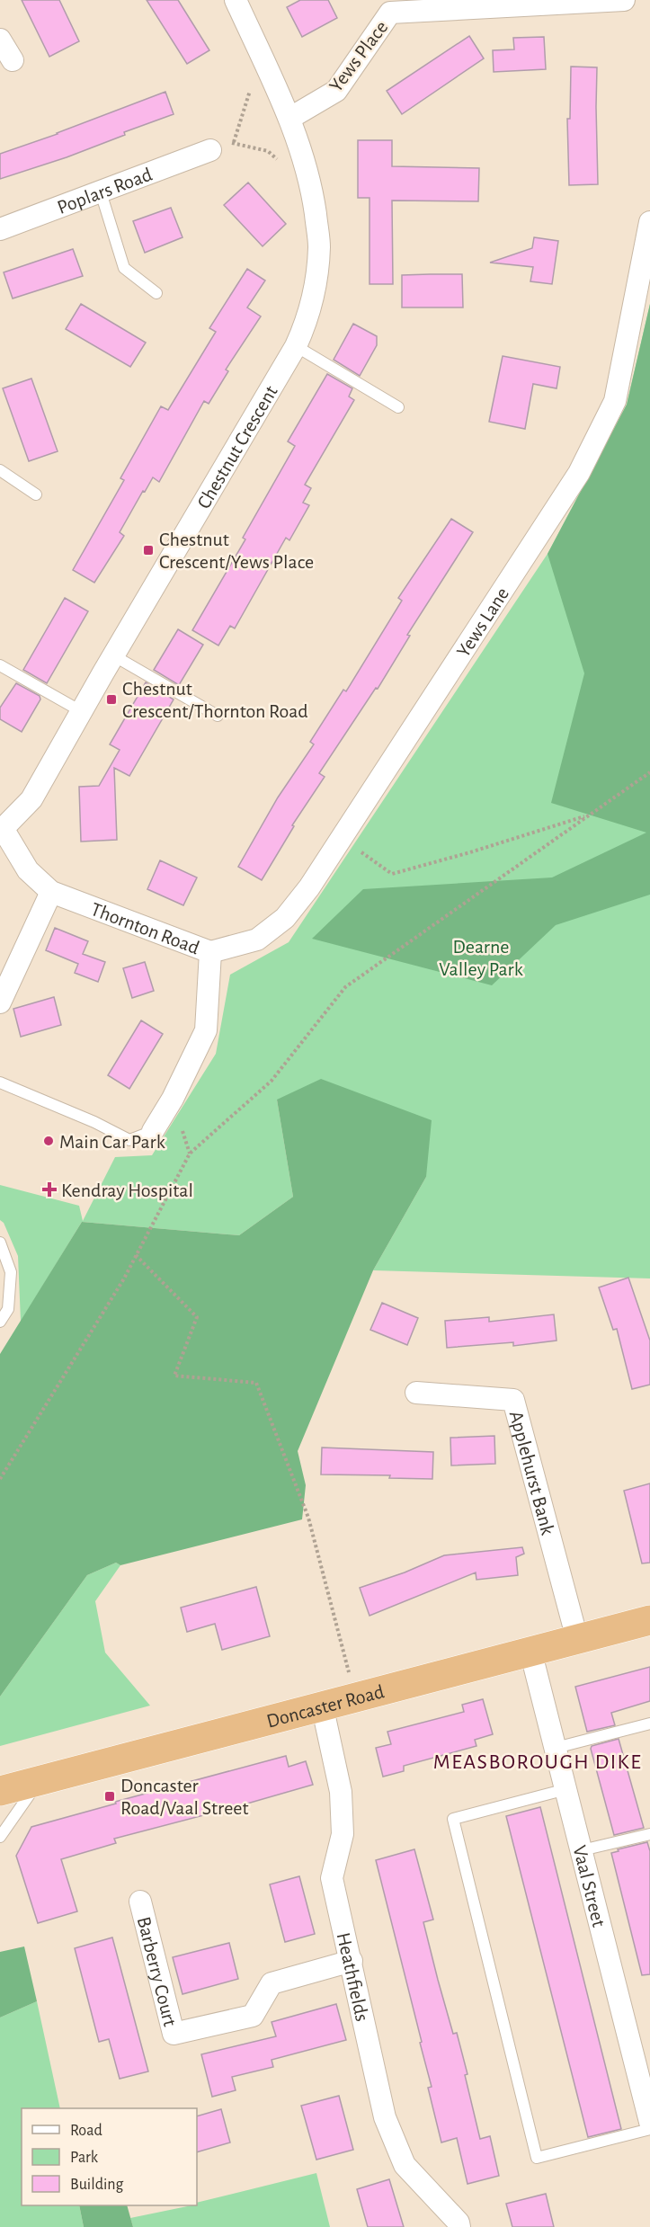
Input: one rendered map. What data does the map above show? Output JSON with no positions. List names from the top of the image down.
{
  "streets": {
    "highway": ["Doncaster Road"],
    "street": [
      "Yews Place",
      "Poplars Road",
      "Chestnut Crescent",
      "Yews Lane",
      "Thornton Road",
      "Applehurst Bank",
      "Vaal Street",
      "Barberry Court",
      "Heathfields"
    ]
  },
  "crossings": [
    ["Yews Place", "Chestnut Crescent"],
    ["Chestnut Crescent", "Thornton Road"],
    ["Yews Lane", "Thornton Road"],
    ["Applehurst Bank", "Doncaster Road"],
    ["Doncaster Road", "Vaal Street"],
    ["Doncaster Road", "Heathfields"],
    ["Barberry Court", "Heathfields"]
  ],
  "districts": ["MEASBOROUGH DIKE"],
  "parks": ["Dearne Valley Park"],
  "places": {
    "transit": ["Chestnut Crescent/Yews Place", "Chestnut Crescent/Thornton Road", "Doncaster Road/Vaal Street"],
    "other": ["Main Car Park"],
    "health": ["Kendray Hospital"]
  },
  "legend": ["Road", "Park", "Building"]
}
